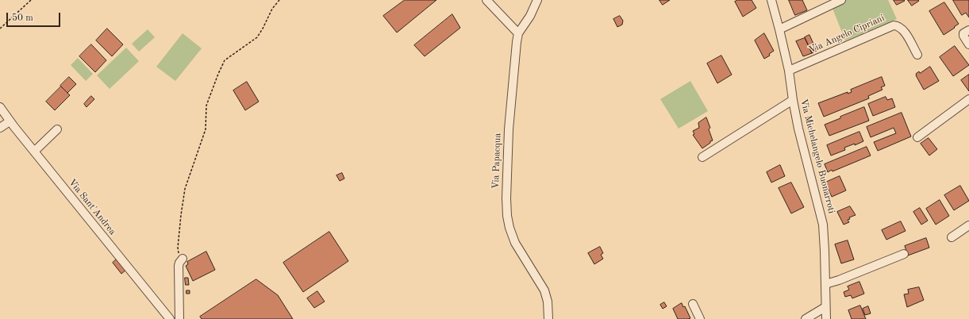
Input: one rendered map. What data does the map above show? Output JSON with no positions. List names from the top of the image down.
{
  "streets": {
    "street": [
      "Via Angelo Cipriani",
      "Via Michelangelo Buonarroti",
      "Via Papacqua",
      "Via Sant'Andrea"
    ]
  },
  "crossings": [
    ["Via Angelo Cipriani", "Via Michelangelo Buonarroti"]
  ],
  "scale_bar": "50 m"
}
